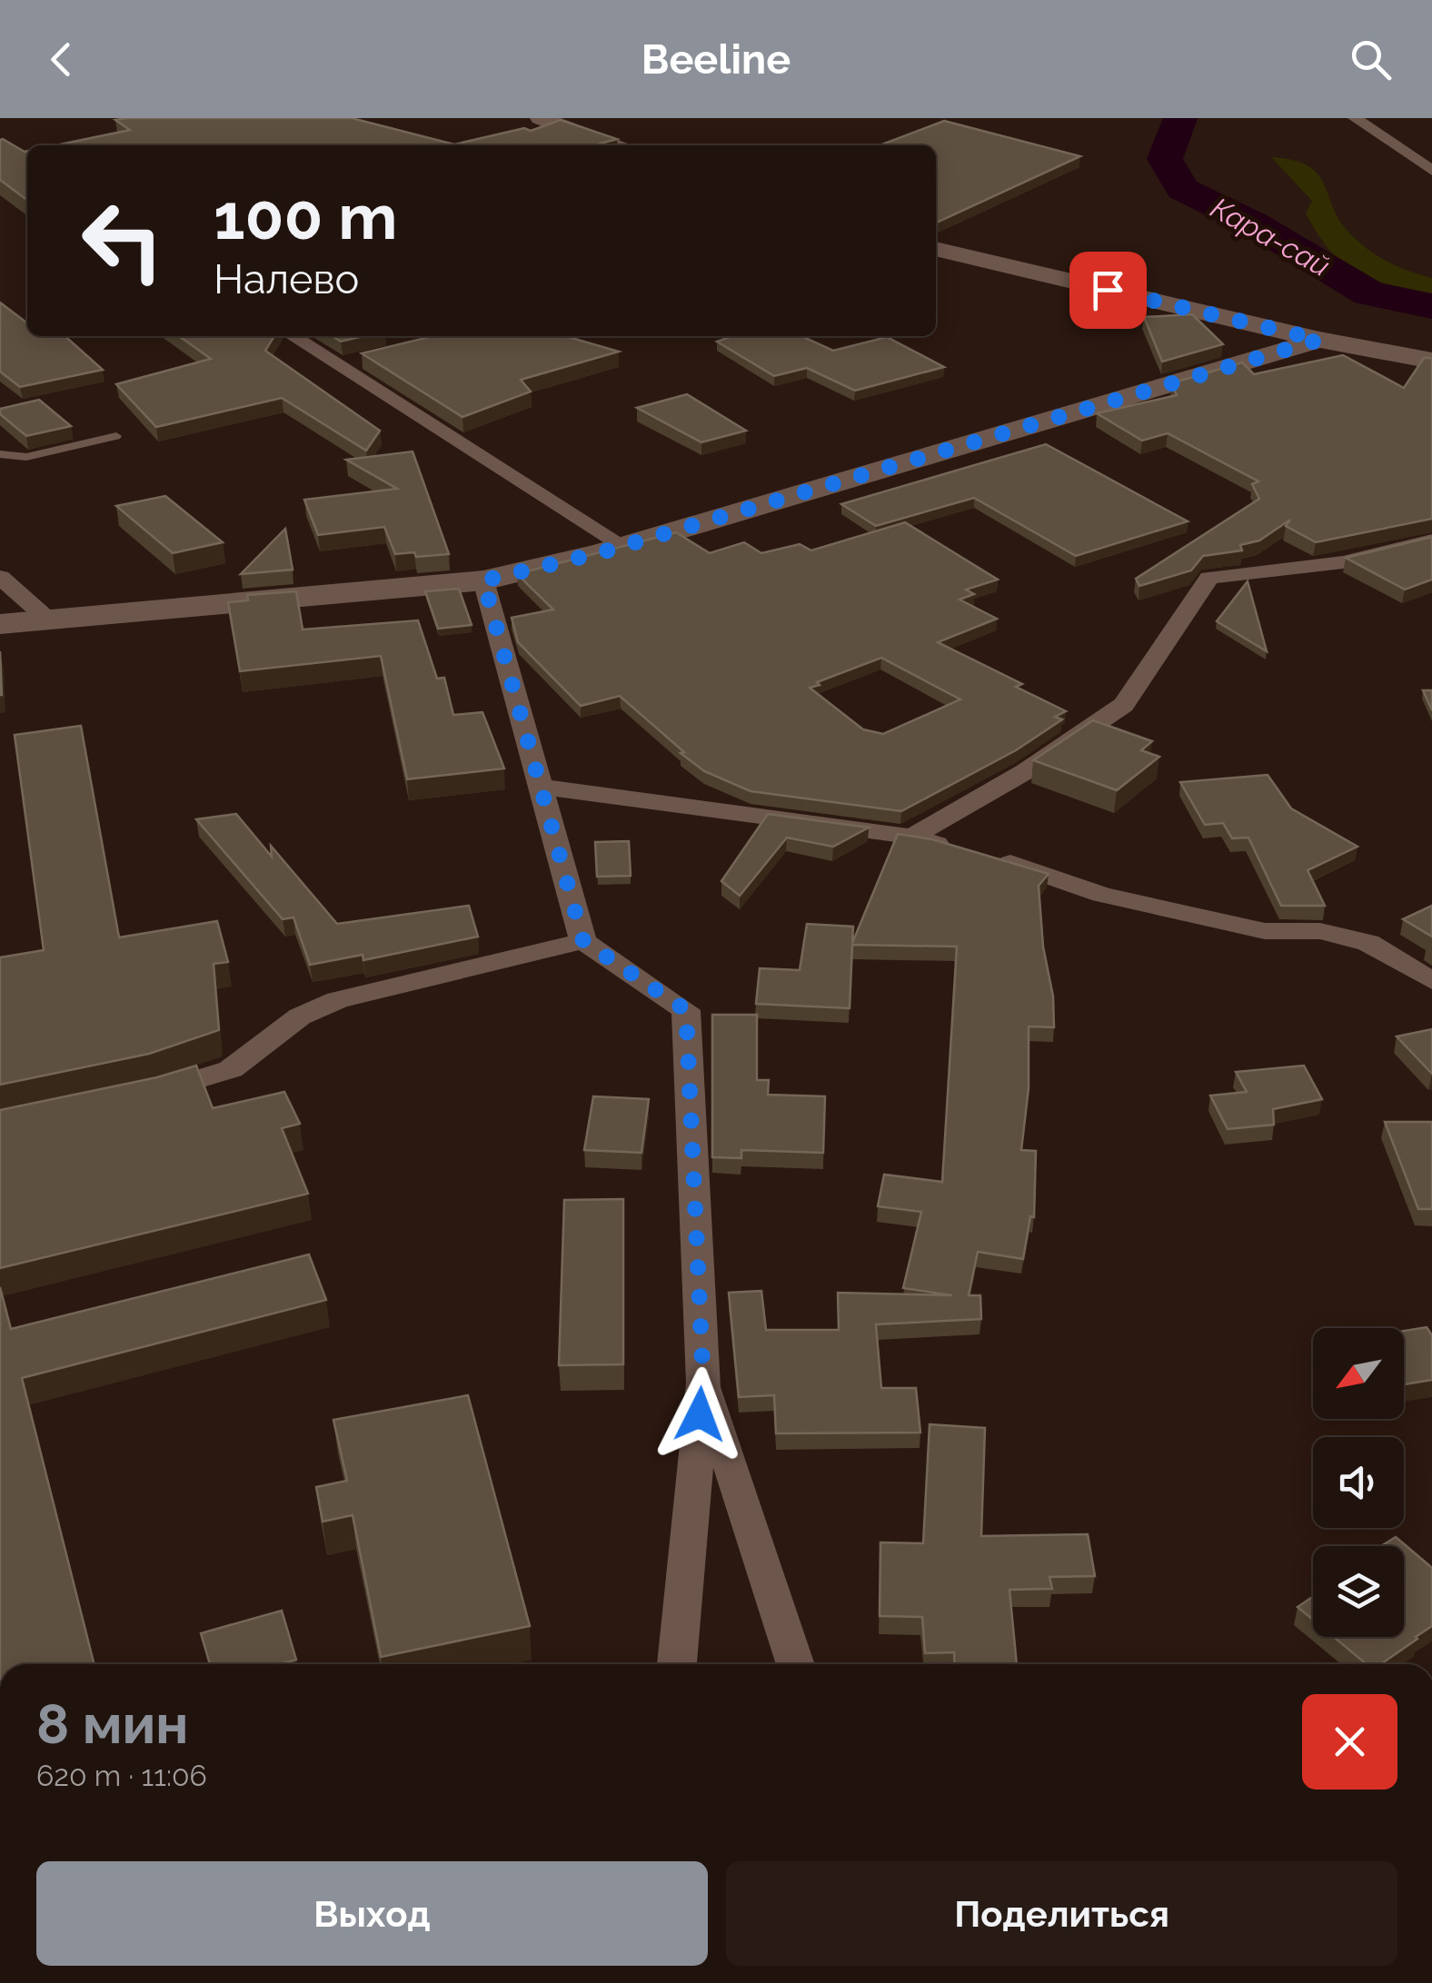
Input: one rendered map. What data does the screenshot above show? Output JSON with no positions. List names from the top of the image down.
{
  "water": ["Кара-сай"],
  "north": "bottom left",
  "page": {
    "header": "Beeline",
    "turn": ["100 m", "Налево"],
    "heading": ["8 мин", "620 m · 11:06"],
    "buttons": ["Выход", "Поделиться"]
  }
}
